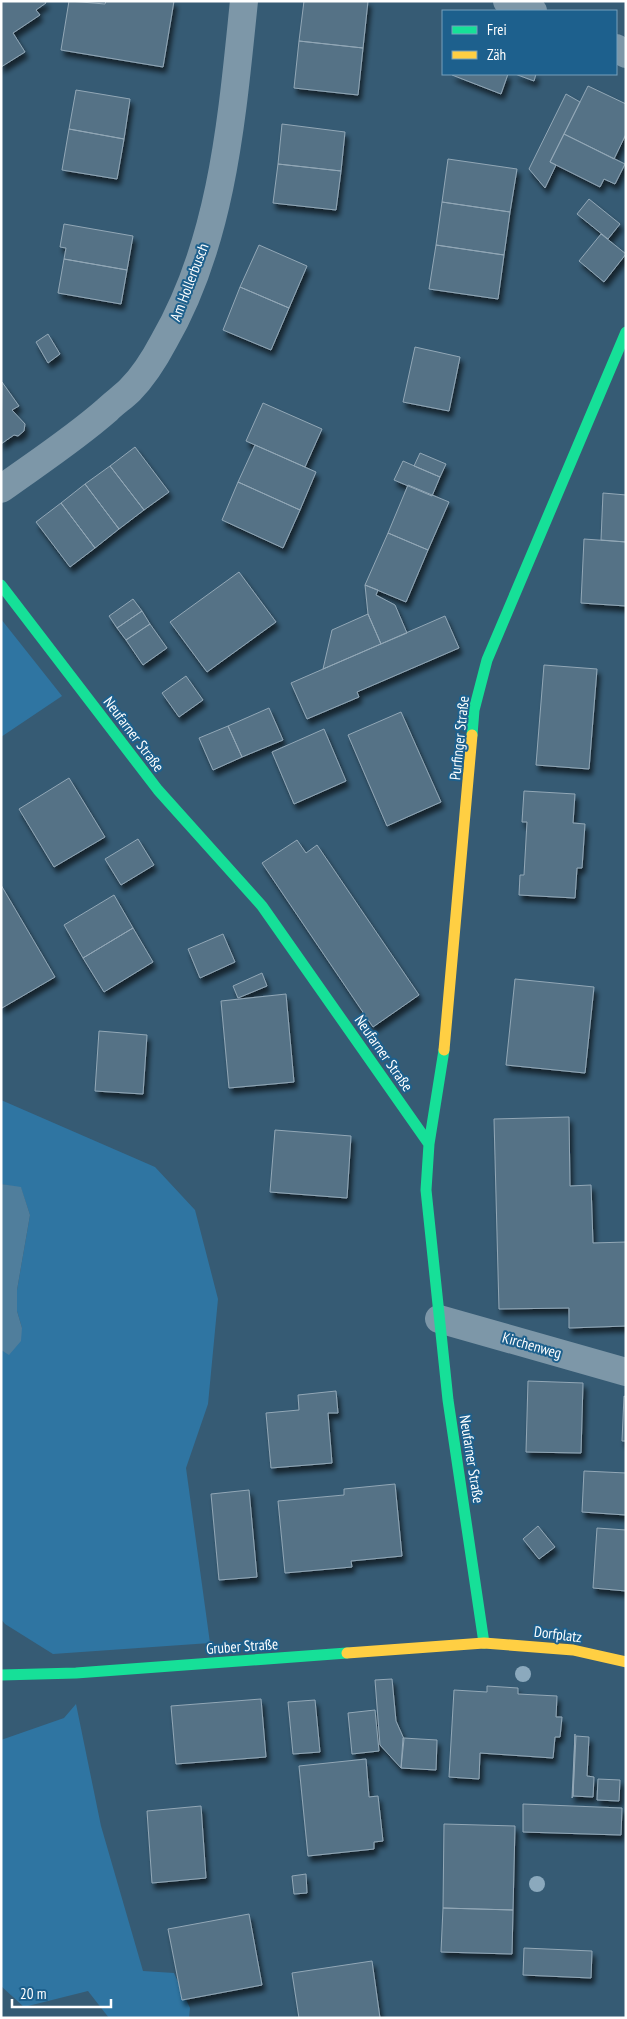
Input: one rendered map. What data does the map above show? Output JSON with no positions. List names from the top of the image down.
{
  "streets": {
    "street": [
      "Am Hollerbusch",
      "Neufarner Straße",
      "Purfinger Straße",
      "Kirchenweg",
      "Dorfplatz",
      "Gruber Straße"
    ]
  },
  "crossings": [
    ["Neufarner Straße", "Purfinger Straße"],
    ["Neufarner Straße", "Kirchenweg"],
    ["Neufarner Straße", "Dorfplatz"],
    ["Neufarner Straße", "Gruber Straße"],
    ["Dorfplatz", "Gruber Straße"]
  ],
  "legend": ["Frei", "Zäh"],
  "scale_bar": "20 m"
}
